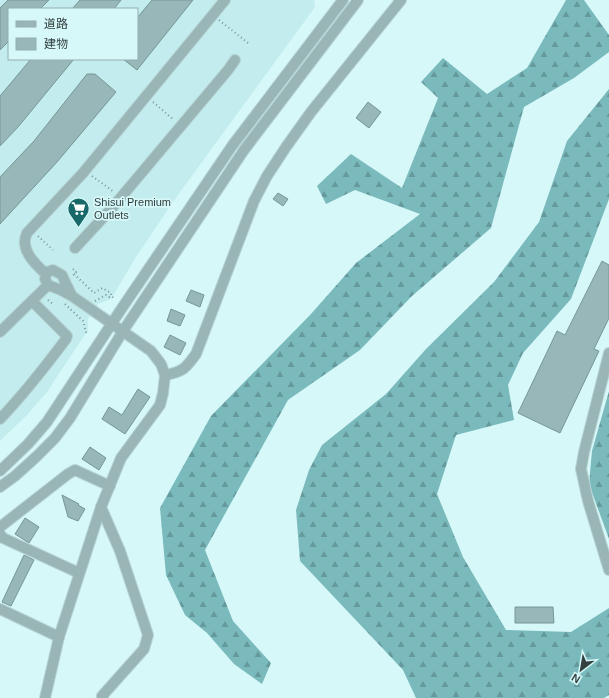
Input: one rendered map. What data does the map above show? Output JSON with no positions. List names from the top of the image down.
{
  "places": {
    "supermarket": ["Shisui Premium Outlets"]
  },
  "legend": ["道路", "建物"],
  "north": "bottom left"
}
